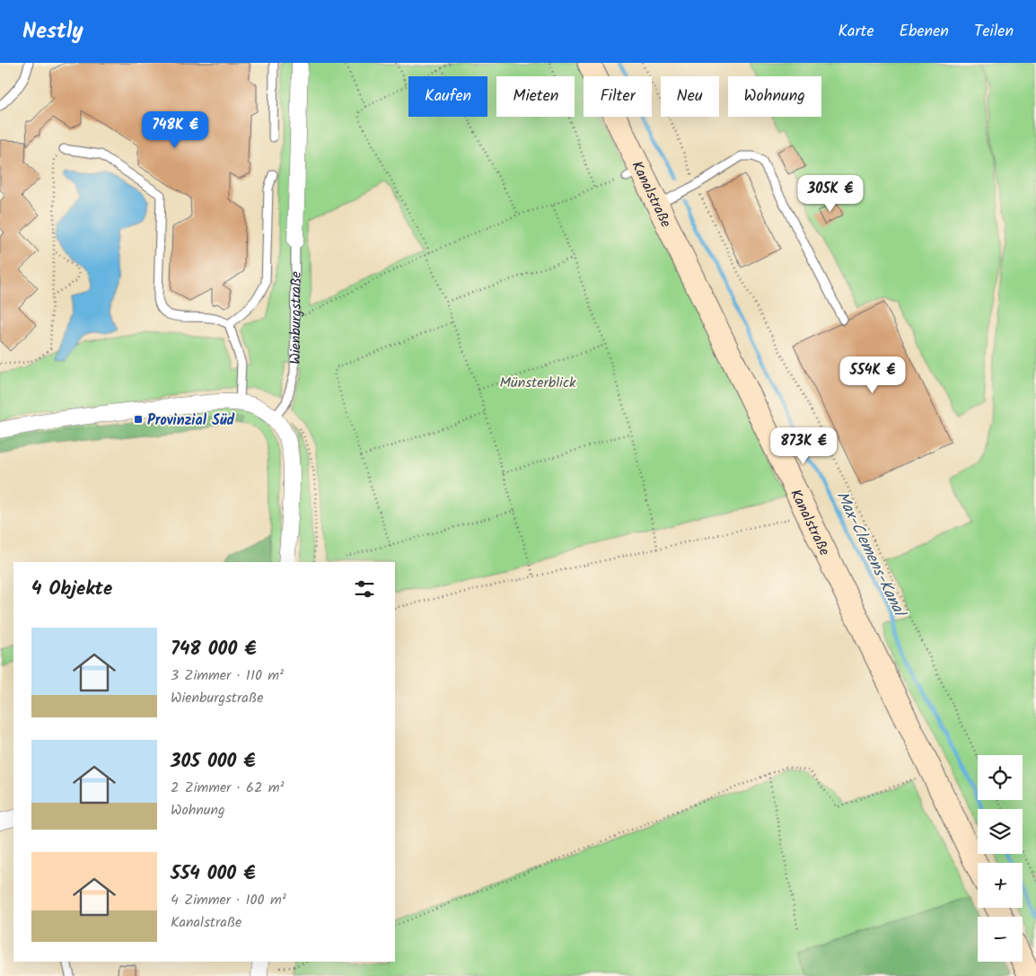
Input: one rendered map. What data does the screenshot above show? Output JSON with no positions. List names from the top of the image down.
{
  "streets": {
    "main road": ["Kanalstraße"],
    "street": ["Wienburgstraße"]
  },
  "water": ["Max-Clemens-Kanal"],
  "parks": ["Münsterblick"],
  "places": {
    "transit": ["Provinzial Süd"]
  },
  "page": {
    "header": "Nestly",
    "nav": ["Karte", "Ebenen", "Teilen"],
    "chip": [
      "Kaufen",
      "Mieten",
      "Filter",
      "Neu",
      "Wohnung"
    ],
    "price": [
      "748K €",
      "305K €",
      "554K €",
      "873K €"
    ],
    "heading": "4 Objekte",
    "list": [
      {
        "name": "748 000 €",
        "note": "3 Zimmer · 110 m² · Wienburgstraße"
      },
      {
        "name": "305 000 €",
        "note": "2 Zimmer · 62 m² · Wohnung"
      },
      {
        "name": "554 000 €",
        "note": "4 Zimmer · 100 m² · Kanalstraße"
      }
    ],
    "map_buttons": ["+", "−"]
  }
}
